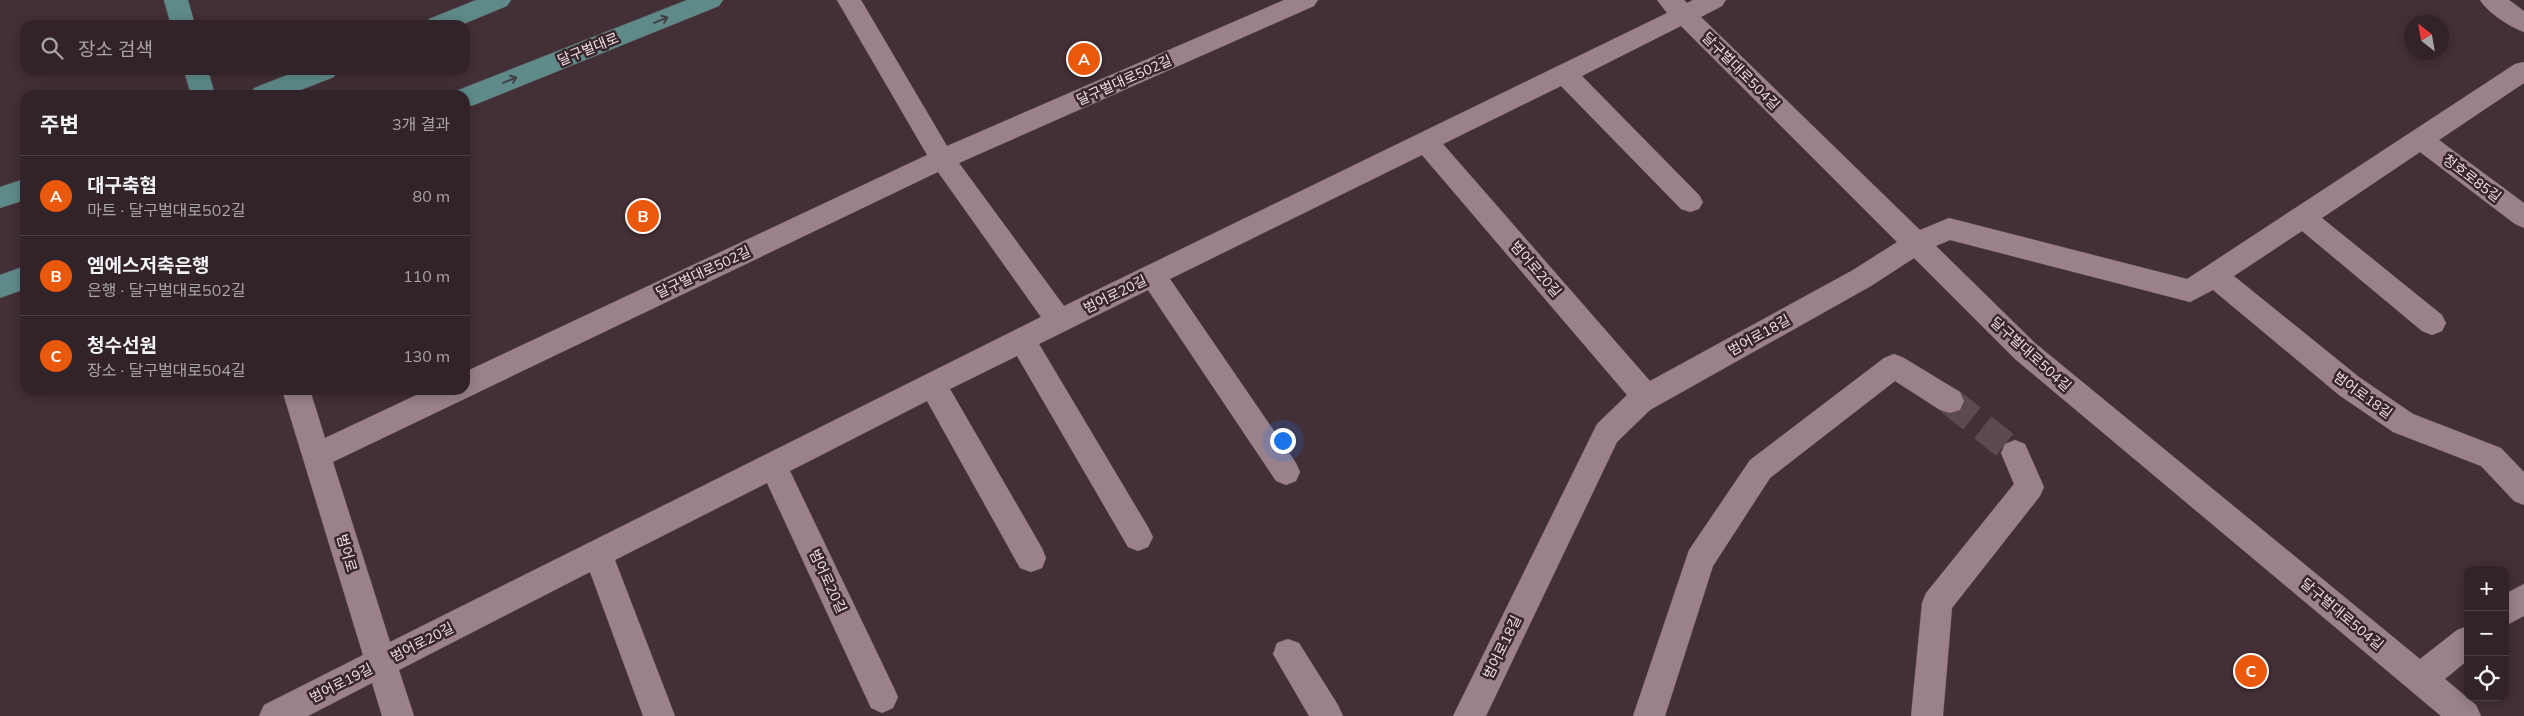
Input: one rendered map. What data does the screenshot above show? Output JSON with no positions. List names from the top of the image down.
{
  "streets": {
    "main road": ["달구벌대로"],
    "street": [
      "달구벌대로504길",
      "달구벌대로502길",
      "청호로85길",
      "범어로20길",
      "범어로18길",
      "범어로",
      "범어로19길"
    ]
  },
  "crossings": [
    ["달구벌대로504길", "범어로20길"],
    ["달구벌대로504길", "범어로18길"],
    ["청호로85길", "범어로18길"],
    ["범어로20길", "범어로18길"],
    ["범어로20길", "범어로"],
    ["범어로20길", "범어로19길"],
    ["범어로", "범어로19길"]
  ],
  "one_way": ["달구벌대로"],
  "north": "top left",
  "page": {
    "search": "장소 검색",
    "pins": ["A", "B", "C"],
    "heading": ["주변", "3개 결과"],
    "list": [
      {
        "mark": "A",
        "name": "대구축협",
        "note": "마트 · 달구벌대로502길",
        "value": "80 m"
      },
      {
        "mark": "B",
        "name": "엠에스저축은행",
        "note": "은행 · 달구벌대로502길",
        "value": "110 m"
      },
      {
        "mark": "C",
        "name": "청수선원",
        "note": "장소 · 달구벌대로504길",
        "value": "130 m"
      }
    ],
    "map_buttons": ["+", "−"]
  }
}
